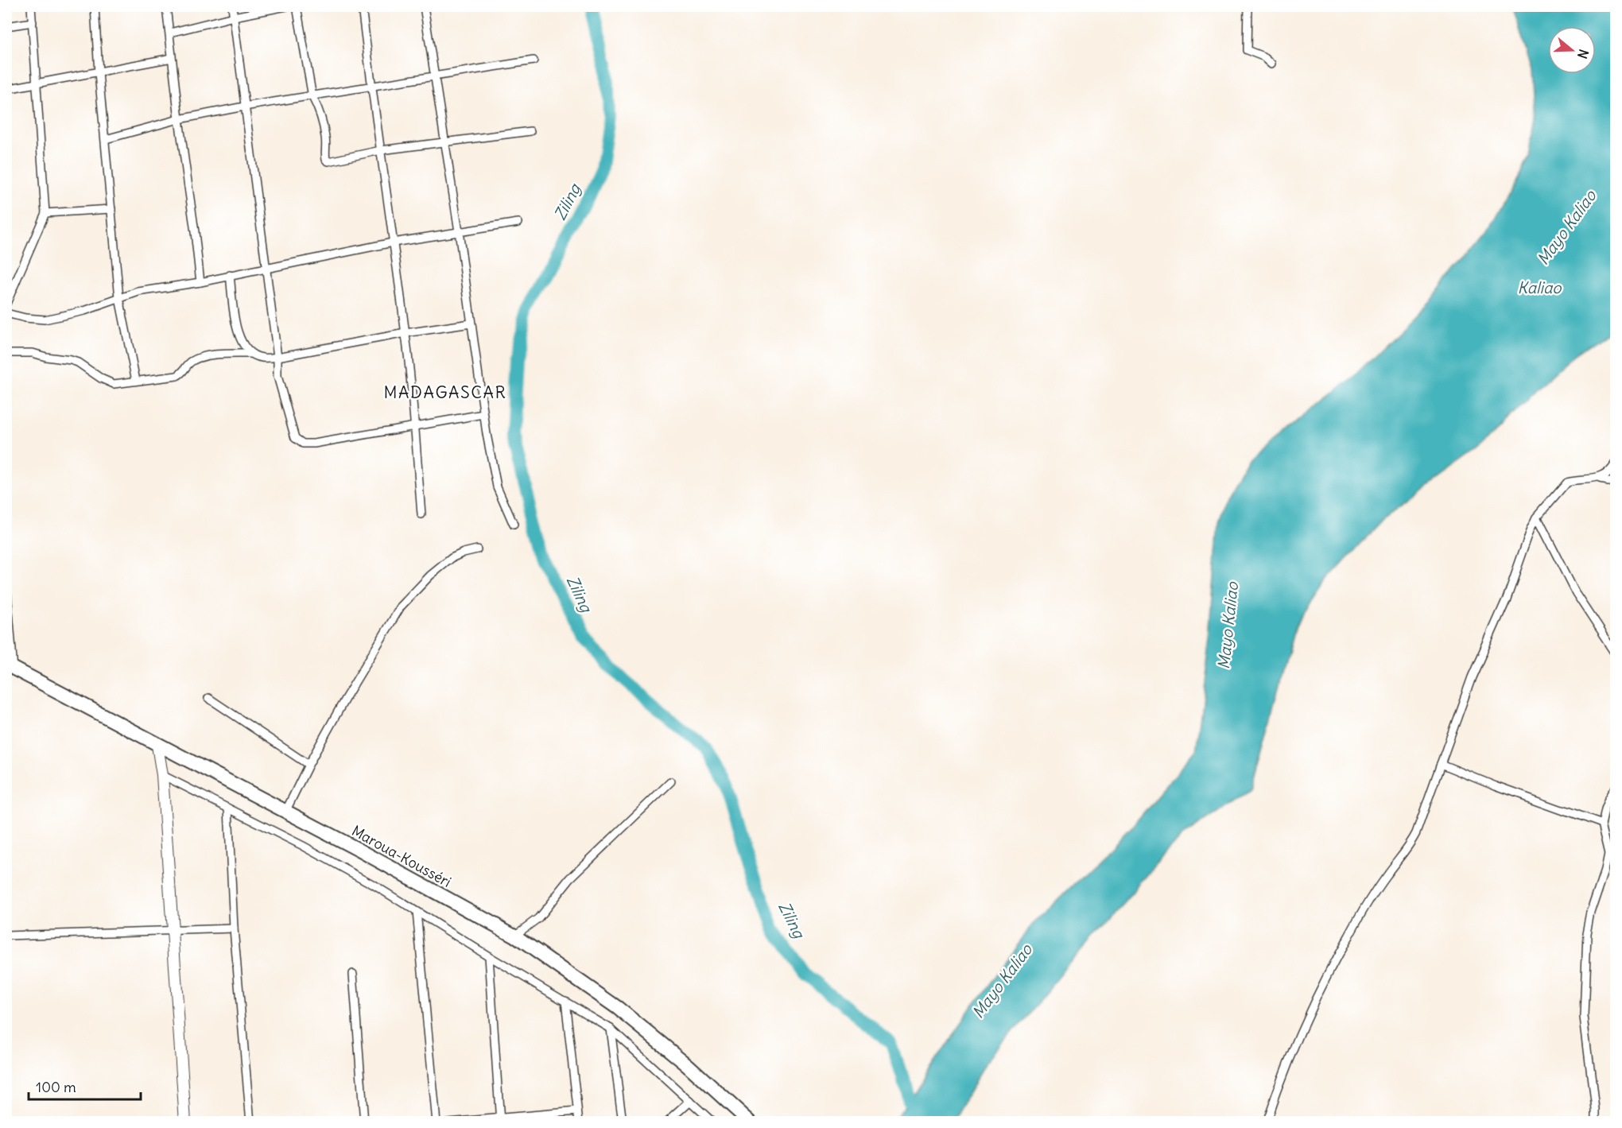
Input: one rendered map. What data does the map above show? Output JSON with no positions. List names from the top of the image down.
{
  "streets": {
    "highway": ["Maroua-Kousséri"]
  },
  "districts": ["MADAGASCAR"],
  "water": ["Ziling", "Mayo Kaliao", "Kaliao"],
  "scale_bar": "100 m",
  "north": "right"
}
